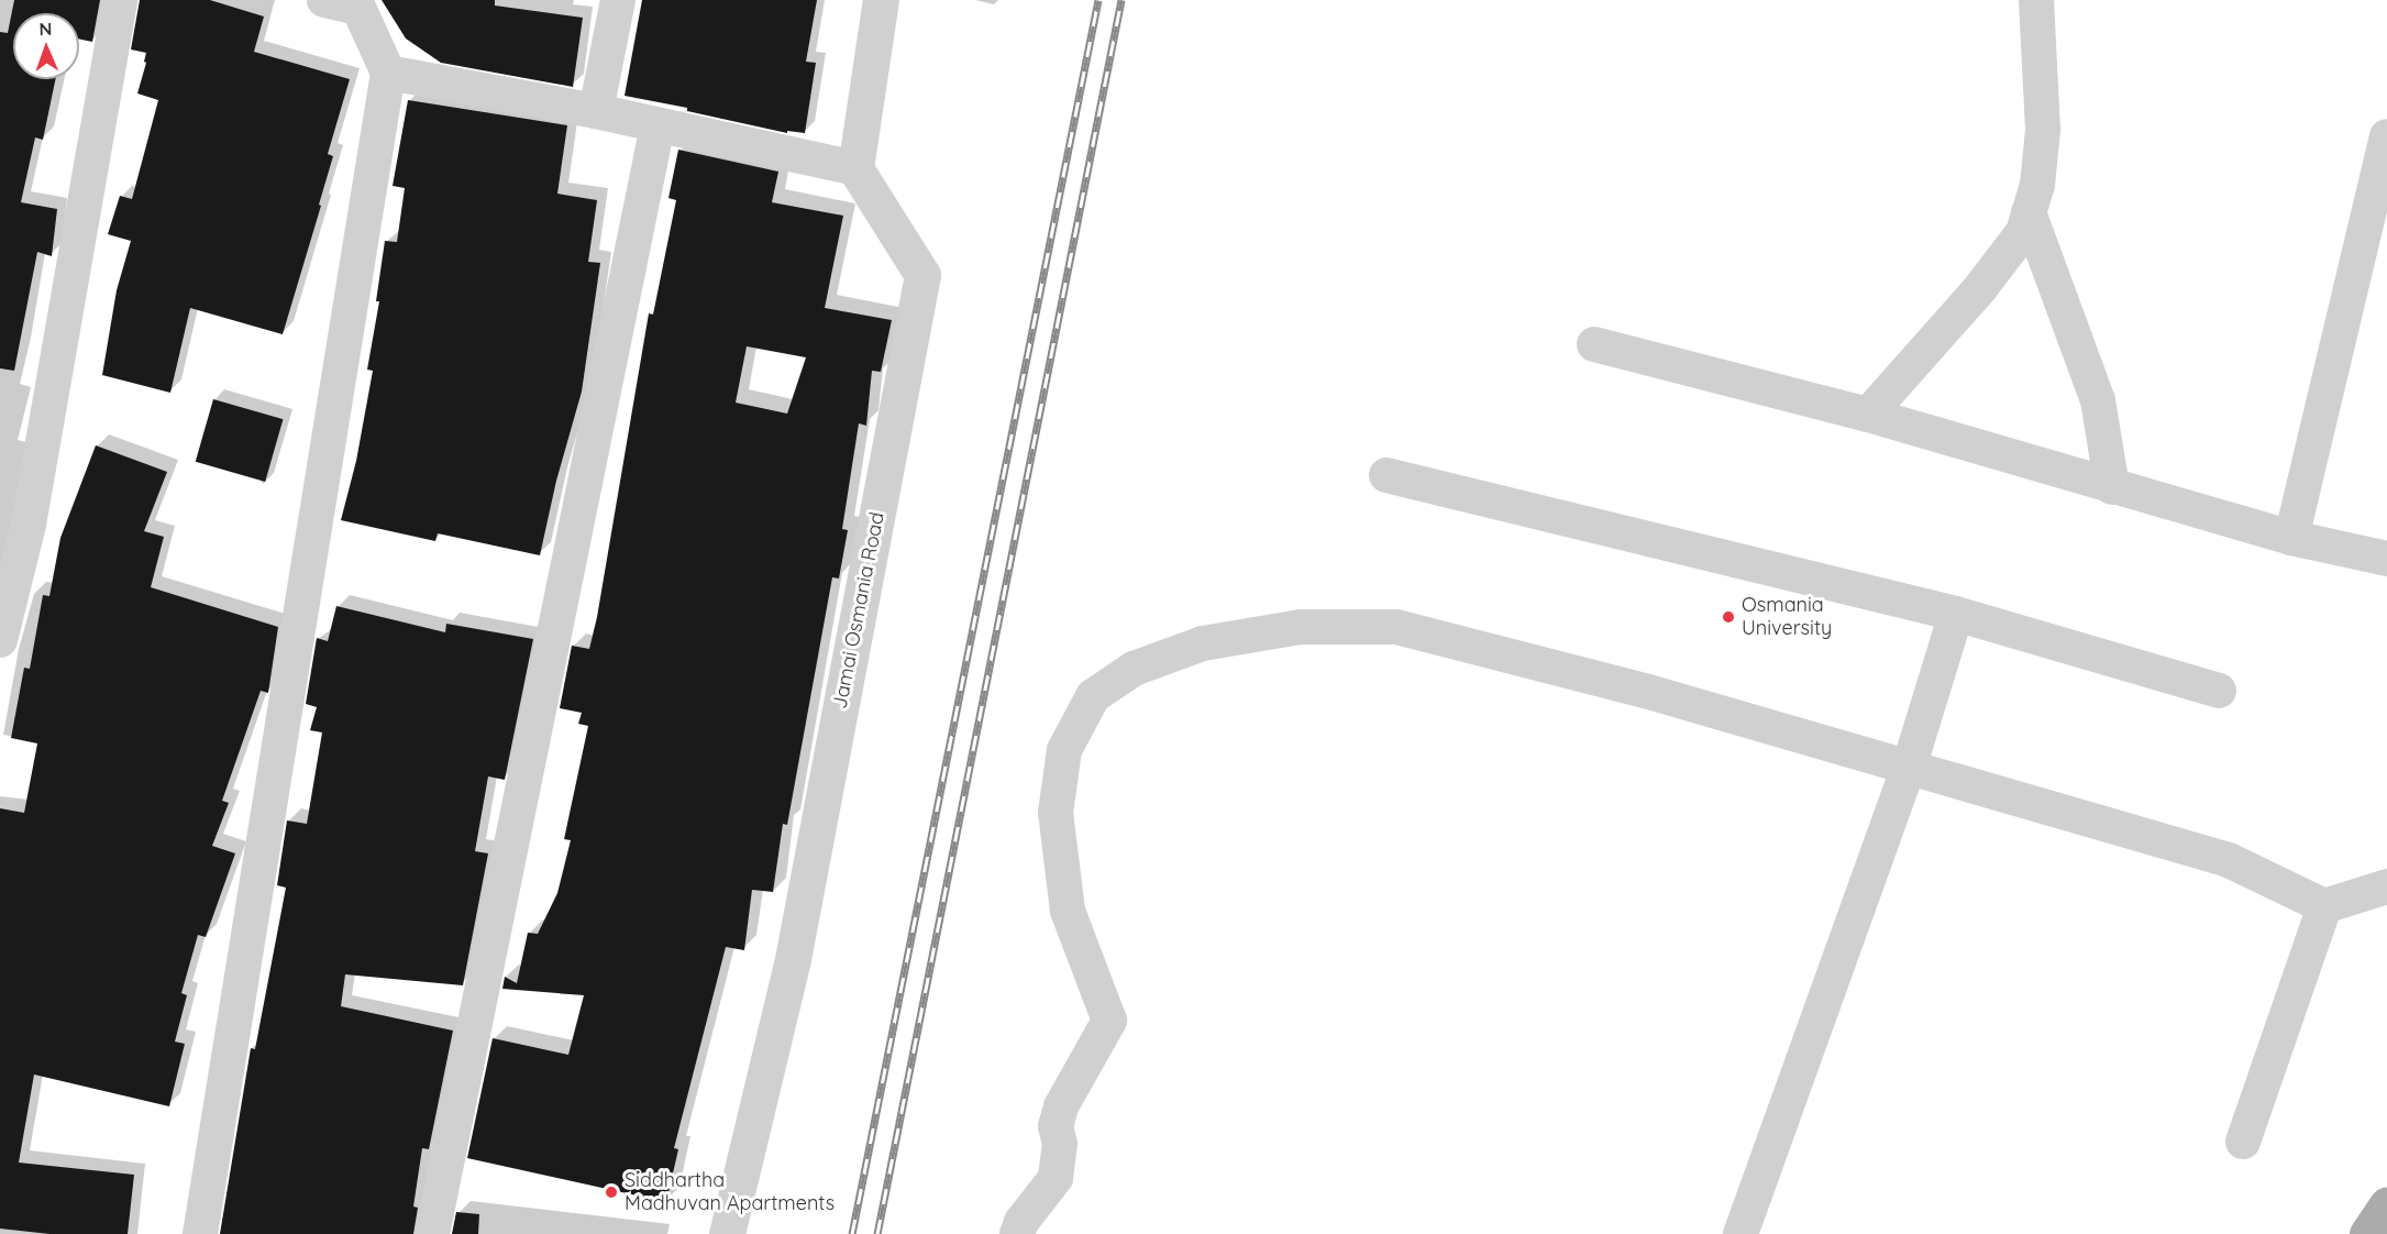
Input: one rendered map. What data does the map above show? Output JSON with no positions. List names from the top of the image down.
{
  "streets": {
    "street": ["Jamai Osmania Road"]
  },
  "places": ["Osmania University", "Siddhartha Madhuvan Apartments"],
  "north": "top"
}
